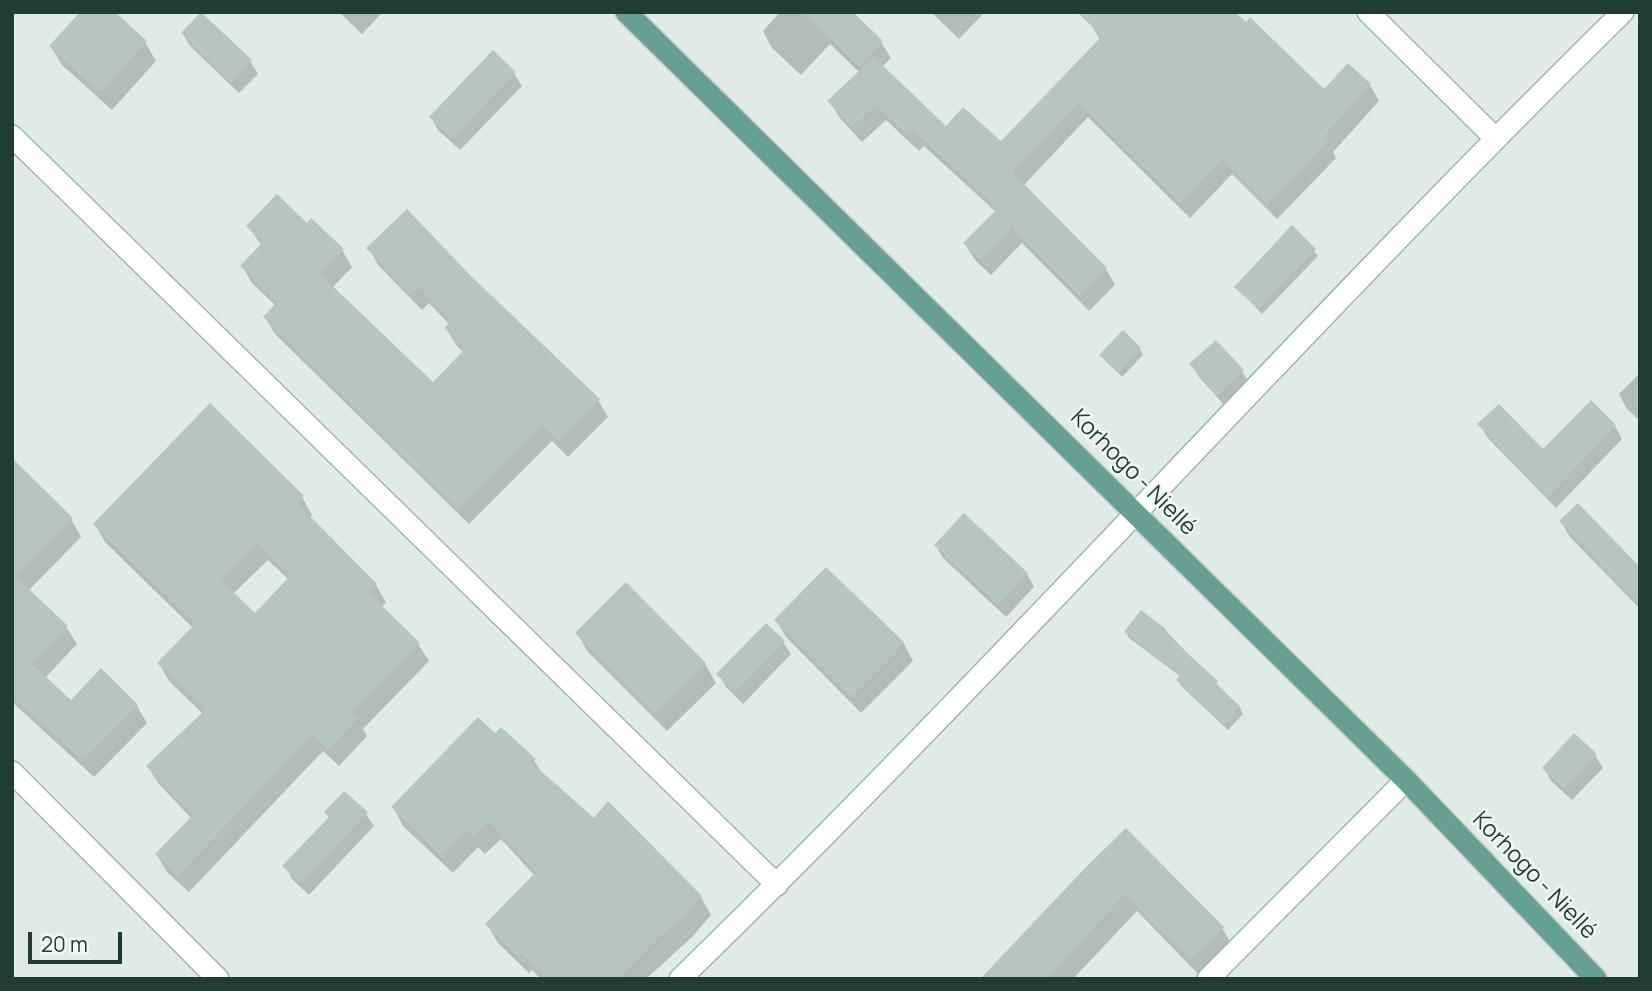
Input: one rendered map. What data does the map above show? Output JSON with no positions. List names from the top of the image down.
{
  "streets": {
    "main road": ["Korhogo - Niellé"]
  },
  "scale_bar": "20 m"
}
